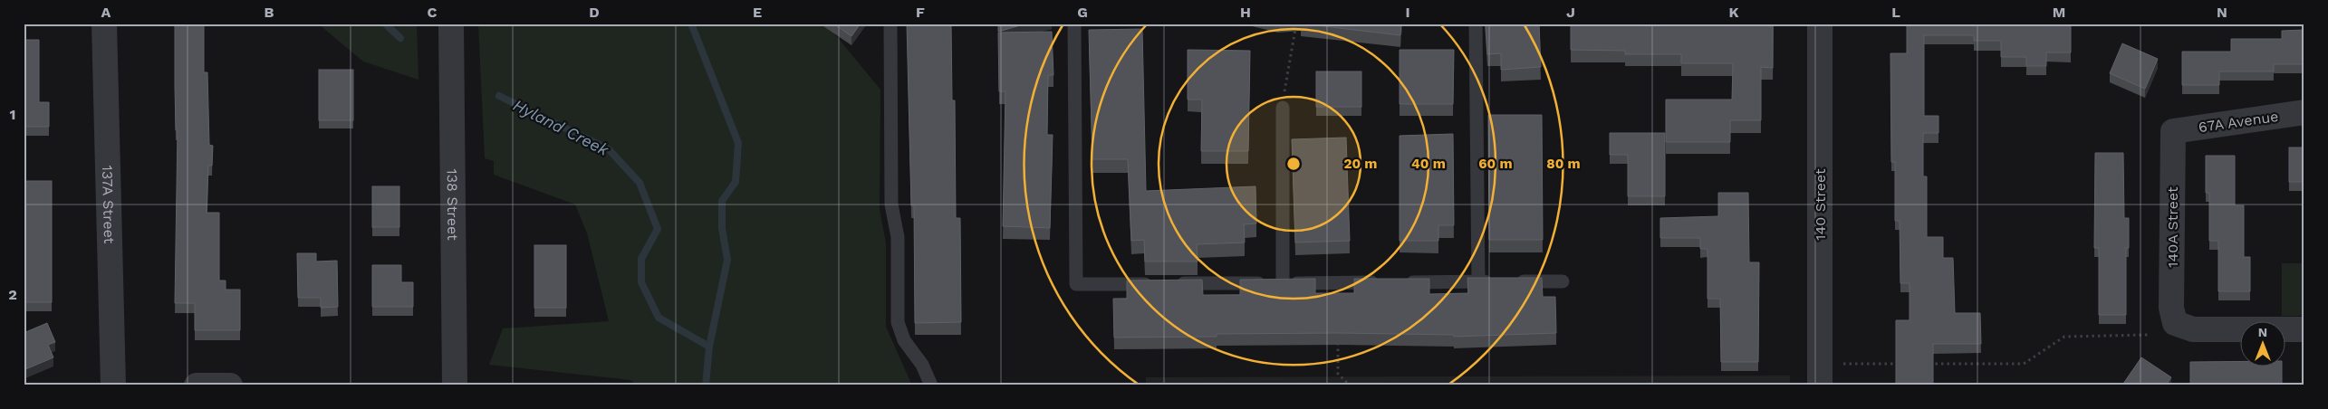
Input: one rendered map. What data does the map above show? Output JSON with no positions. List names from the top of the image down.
{
  "streets": {
    "street": [
      "67A Avenue",
      "137A Street",
      "138 Street",
      "140 Street",
      "140A Street"
    ]
  },
  "crossings": [
    ["67A Avenue", "140A Street"]
  ],
  "water": ["Hyland Creek"],
  "north": "top",
  "grid": {
    "columns": [
      "A",
      "B",
      "C",
      "D",
      "E",
      "F",
      "G",
      "H",
      "I",
      "J",
      "K",
      "L",
      "M",
      "N"
    ],
    "rows": ["1", "2"]
  },
  "rings": [
    "20 m",
    "40 m",
    "60 m",
    "80 m"
  ]
}
